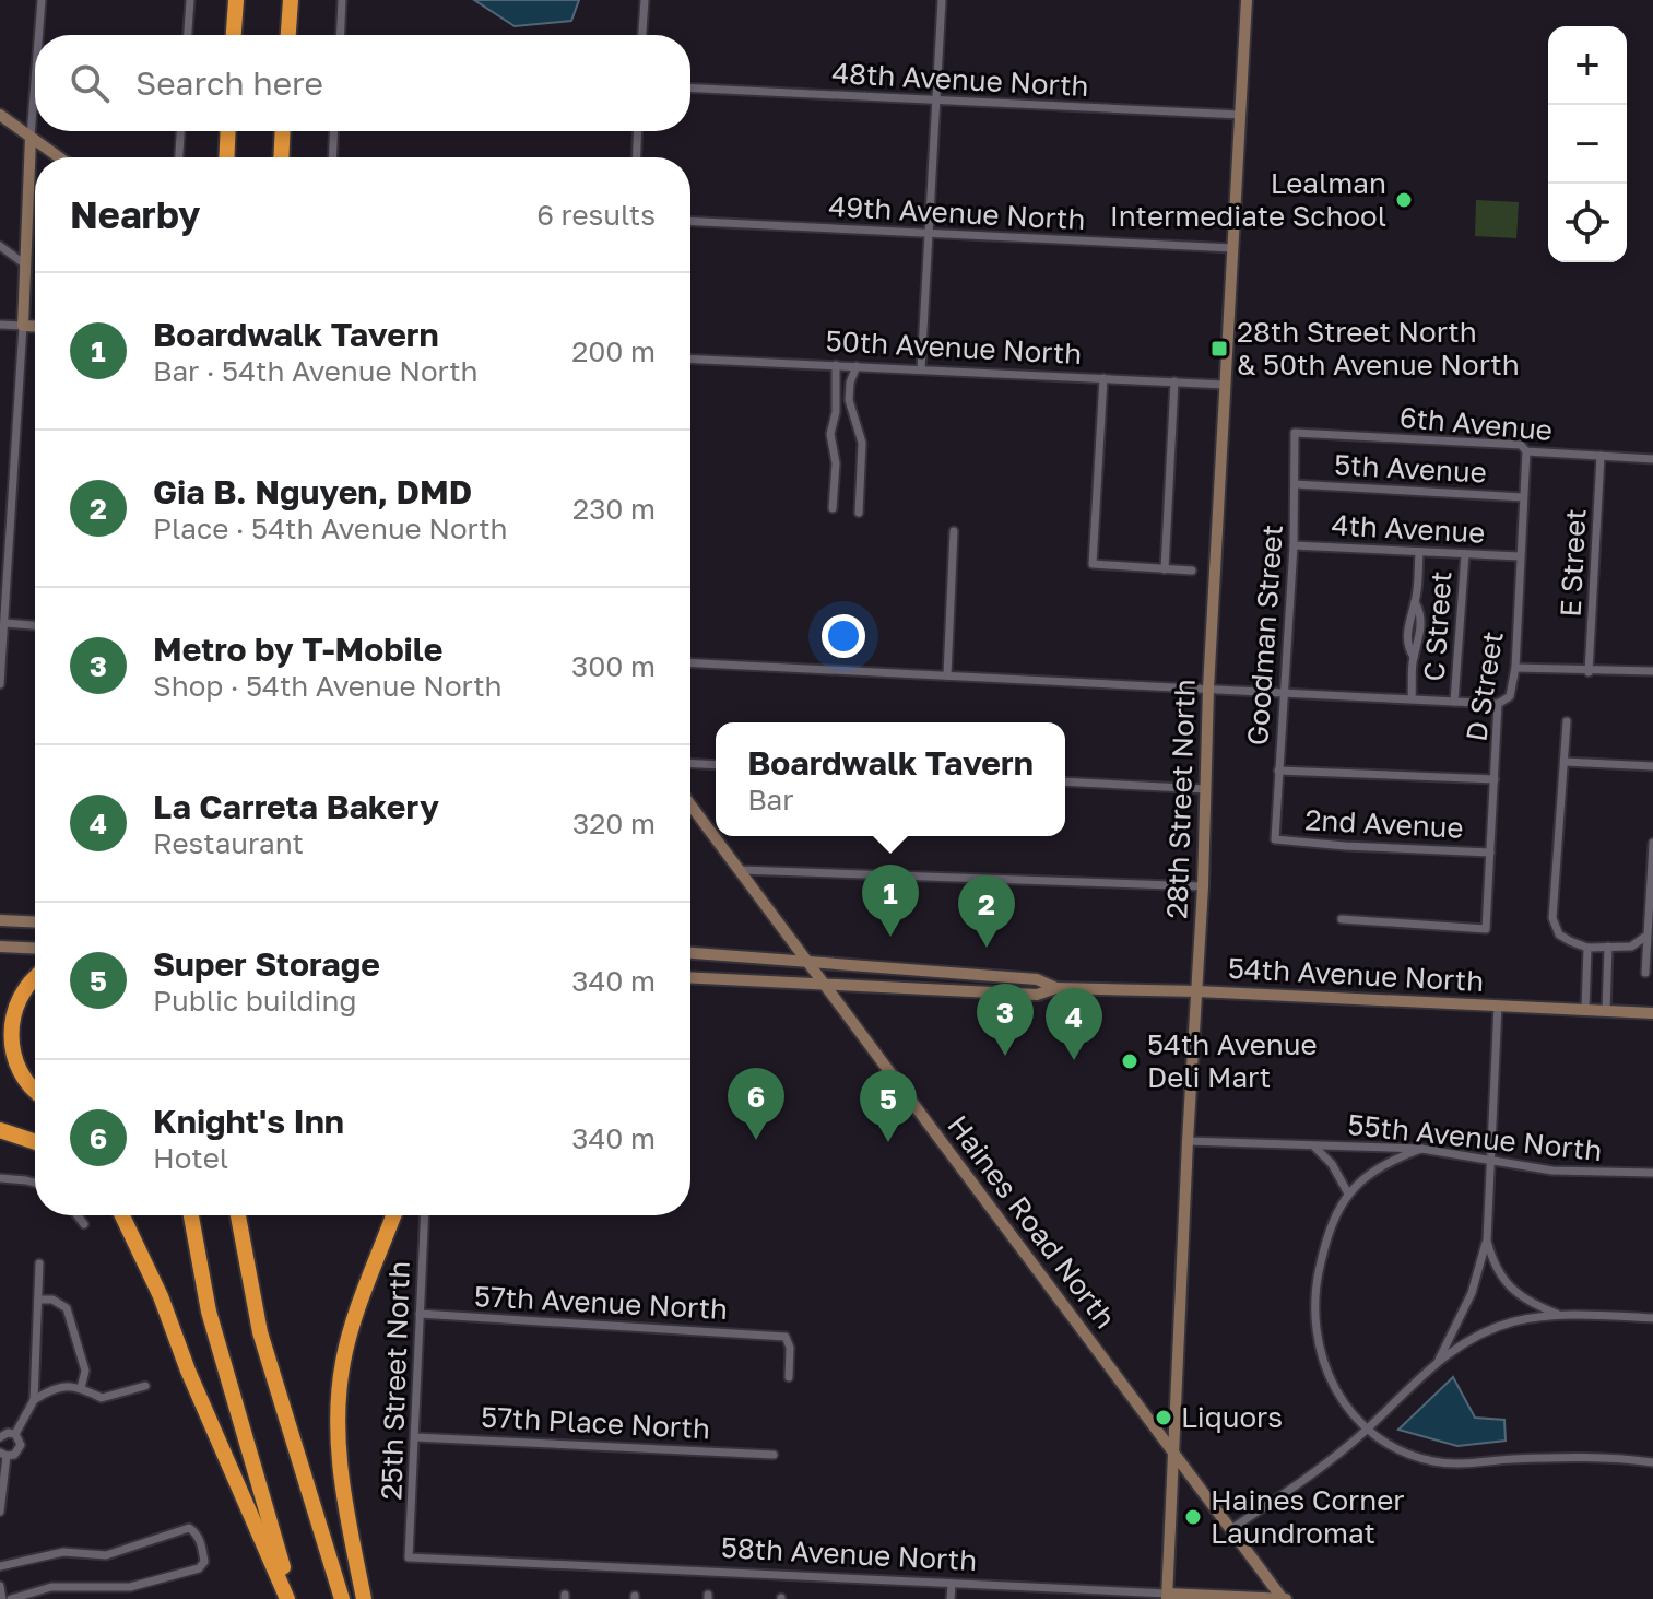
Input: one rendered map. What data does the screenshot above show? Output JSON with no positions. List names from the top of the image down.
{
  "streets": {
    "street": [
      "48th Avenue North",
      "49th Avenue North",
      "50th Avenue North",
      "6th Avenue",
      "5th Avenue",
      "4th Avenue",
      "E Street",
      "C Street",
      "Goodman Street",
      "D Street",
      "28th Street North",
      "2nd Avenue",
      "54th Avenue North",
      "55th Avenue North",
      "Haines Road North",
      "57th Avenue North",
      "25th Street North",
      "57th Place North",
      "58th Avenue North"
    ]
  },
  "crossings": [
    ["48th Avenue North", "28th Street North"],
    ["49th Avenue North", "28th Street North"],
    ["50th Avenue North", "28th Street North"],
    ["6th Avenue", "E Street"],
    ["6th Avenue", "Goodman Street"],
    ["6th Avenue", "D Street"],
    ["5th Avenue", "Goodman Street"],
    ["5th Avenue", "D Street"],
    ["4th Avenue", "C Street"],
    ["4th Avenue", "Goodman Street"],
    ["4th Avenue", "D Street"],
    ["Goodman Street", "2nd Avenue"],
    ["D Street", "2nd Avenue"],
    ["28th Street North", "54th Avenue North"],
    ["28th Street North", "55th Avenue North"],
    ["28th Street North", "Haines Road North"],
    ["28th Street North", "58th Avenue North"],
    ["54th Avenue North", "Haines Road North"],
    ["Haines Road North", "58th Avenue North"],
    ["57th Avenue North", "25th Street North"],
    ["25th Street North", "57th Place North"],
    ["25th Street North", "58th Avenue North"]
  ],
  "places": {
    "other": [
      "Lealman Intermediate School",
      "54th Avenue Deli Mart",
      "Liquors",
      "Haines Corner Laundromat"
    ],
    "transit": ["28th Street North & 50th Avenue North"]
  },
  "page": {
    "map_buttons": ["+", "−"],
    "search": "Search here",
    "heading": ["Nearby", "6 results"],
    "list": [
      {
        "mark": "1",
        "name": "Boardwalk Tavern",
        "note": "Bar · 54th Avenue North",
        "value": "200 m"
      },
      {
        "mark": "2",
        "name": "Gia B. Nguyen, DMD",
        "note": "Place · 54th Avenue North",
        "value": "230 m"
      },
      {
        "mark": "3",
        "name": "Metro by T-Mobile",
        "note": "Shop · 54th Avenue North",
        "value": "300 m"
      },
      {
        "mark": "4",
        "name": "La Carreta Bakery",
        "note": "Restaurant",
        "value": "320 m"
      },
      {
        "mark": "5",
        "name": "Super Storage",
        "note": "Public building",
        "value": "340 m"
      },
      {
        "mark": "6",
        "name": "Knight's Inn",
        "note": "Hotel",
        "value": "340 m"
      }
    ],
    "popup": ["Boardwalk Tavern", "Bar"],
    "pins": [
      "1",
      "2",
      "3",
      "4",
      "6",
      "5"
    ]
  }
}
